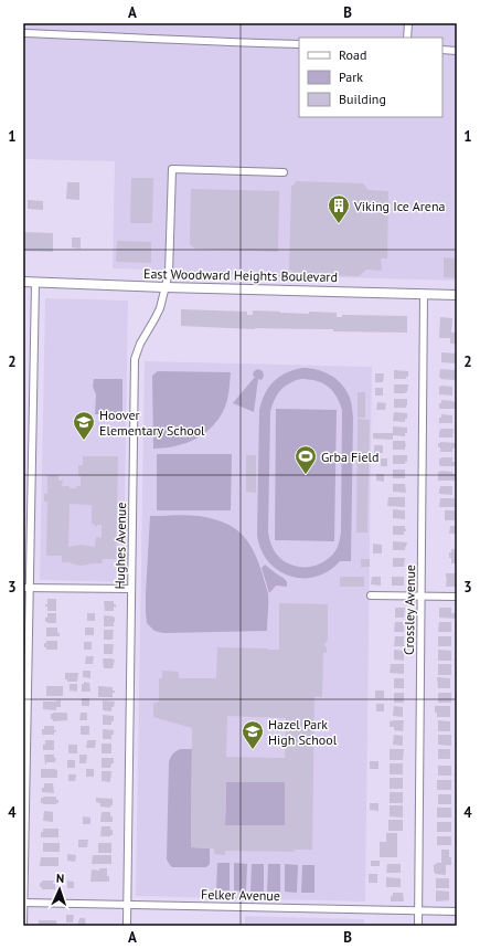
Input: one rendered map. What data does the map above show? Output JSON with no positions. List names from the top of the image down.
{
  "streets": {
    "street": [
      "East Woodward Heights Boulevard",
      "Hughes Avenue",
      "Crossley Avenue",
      "Felker Avenue"
    ]
  },
  "crossings": [
    ["East Woodward Heights Boulevard", "Hughes Avenue"],
    ["East Woodward Heights Boulevard", "Crossley Avenue"],
    ["Hughes Avenue", "Felker Avenue"],
    ["Crossley Avenue", "Felker Avenue"]
  ],
  "places": {
    "building": ["Viking Ice Arena"],
    "school or university": ["Hoover Elementary School", "Hazel Park High School"],
    "sports": ["Grba Field"]
  },
  "legend": ["Road", "Park", "Building"],
  "north": "top",
  "grid": {
    "columns": ["A", "B"],
    "rows": [
      "1",
      "2",
      "3",
      "4"
    ]
  }
}
